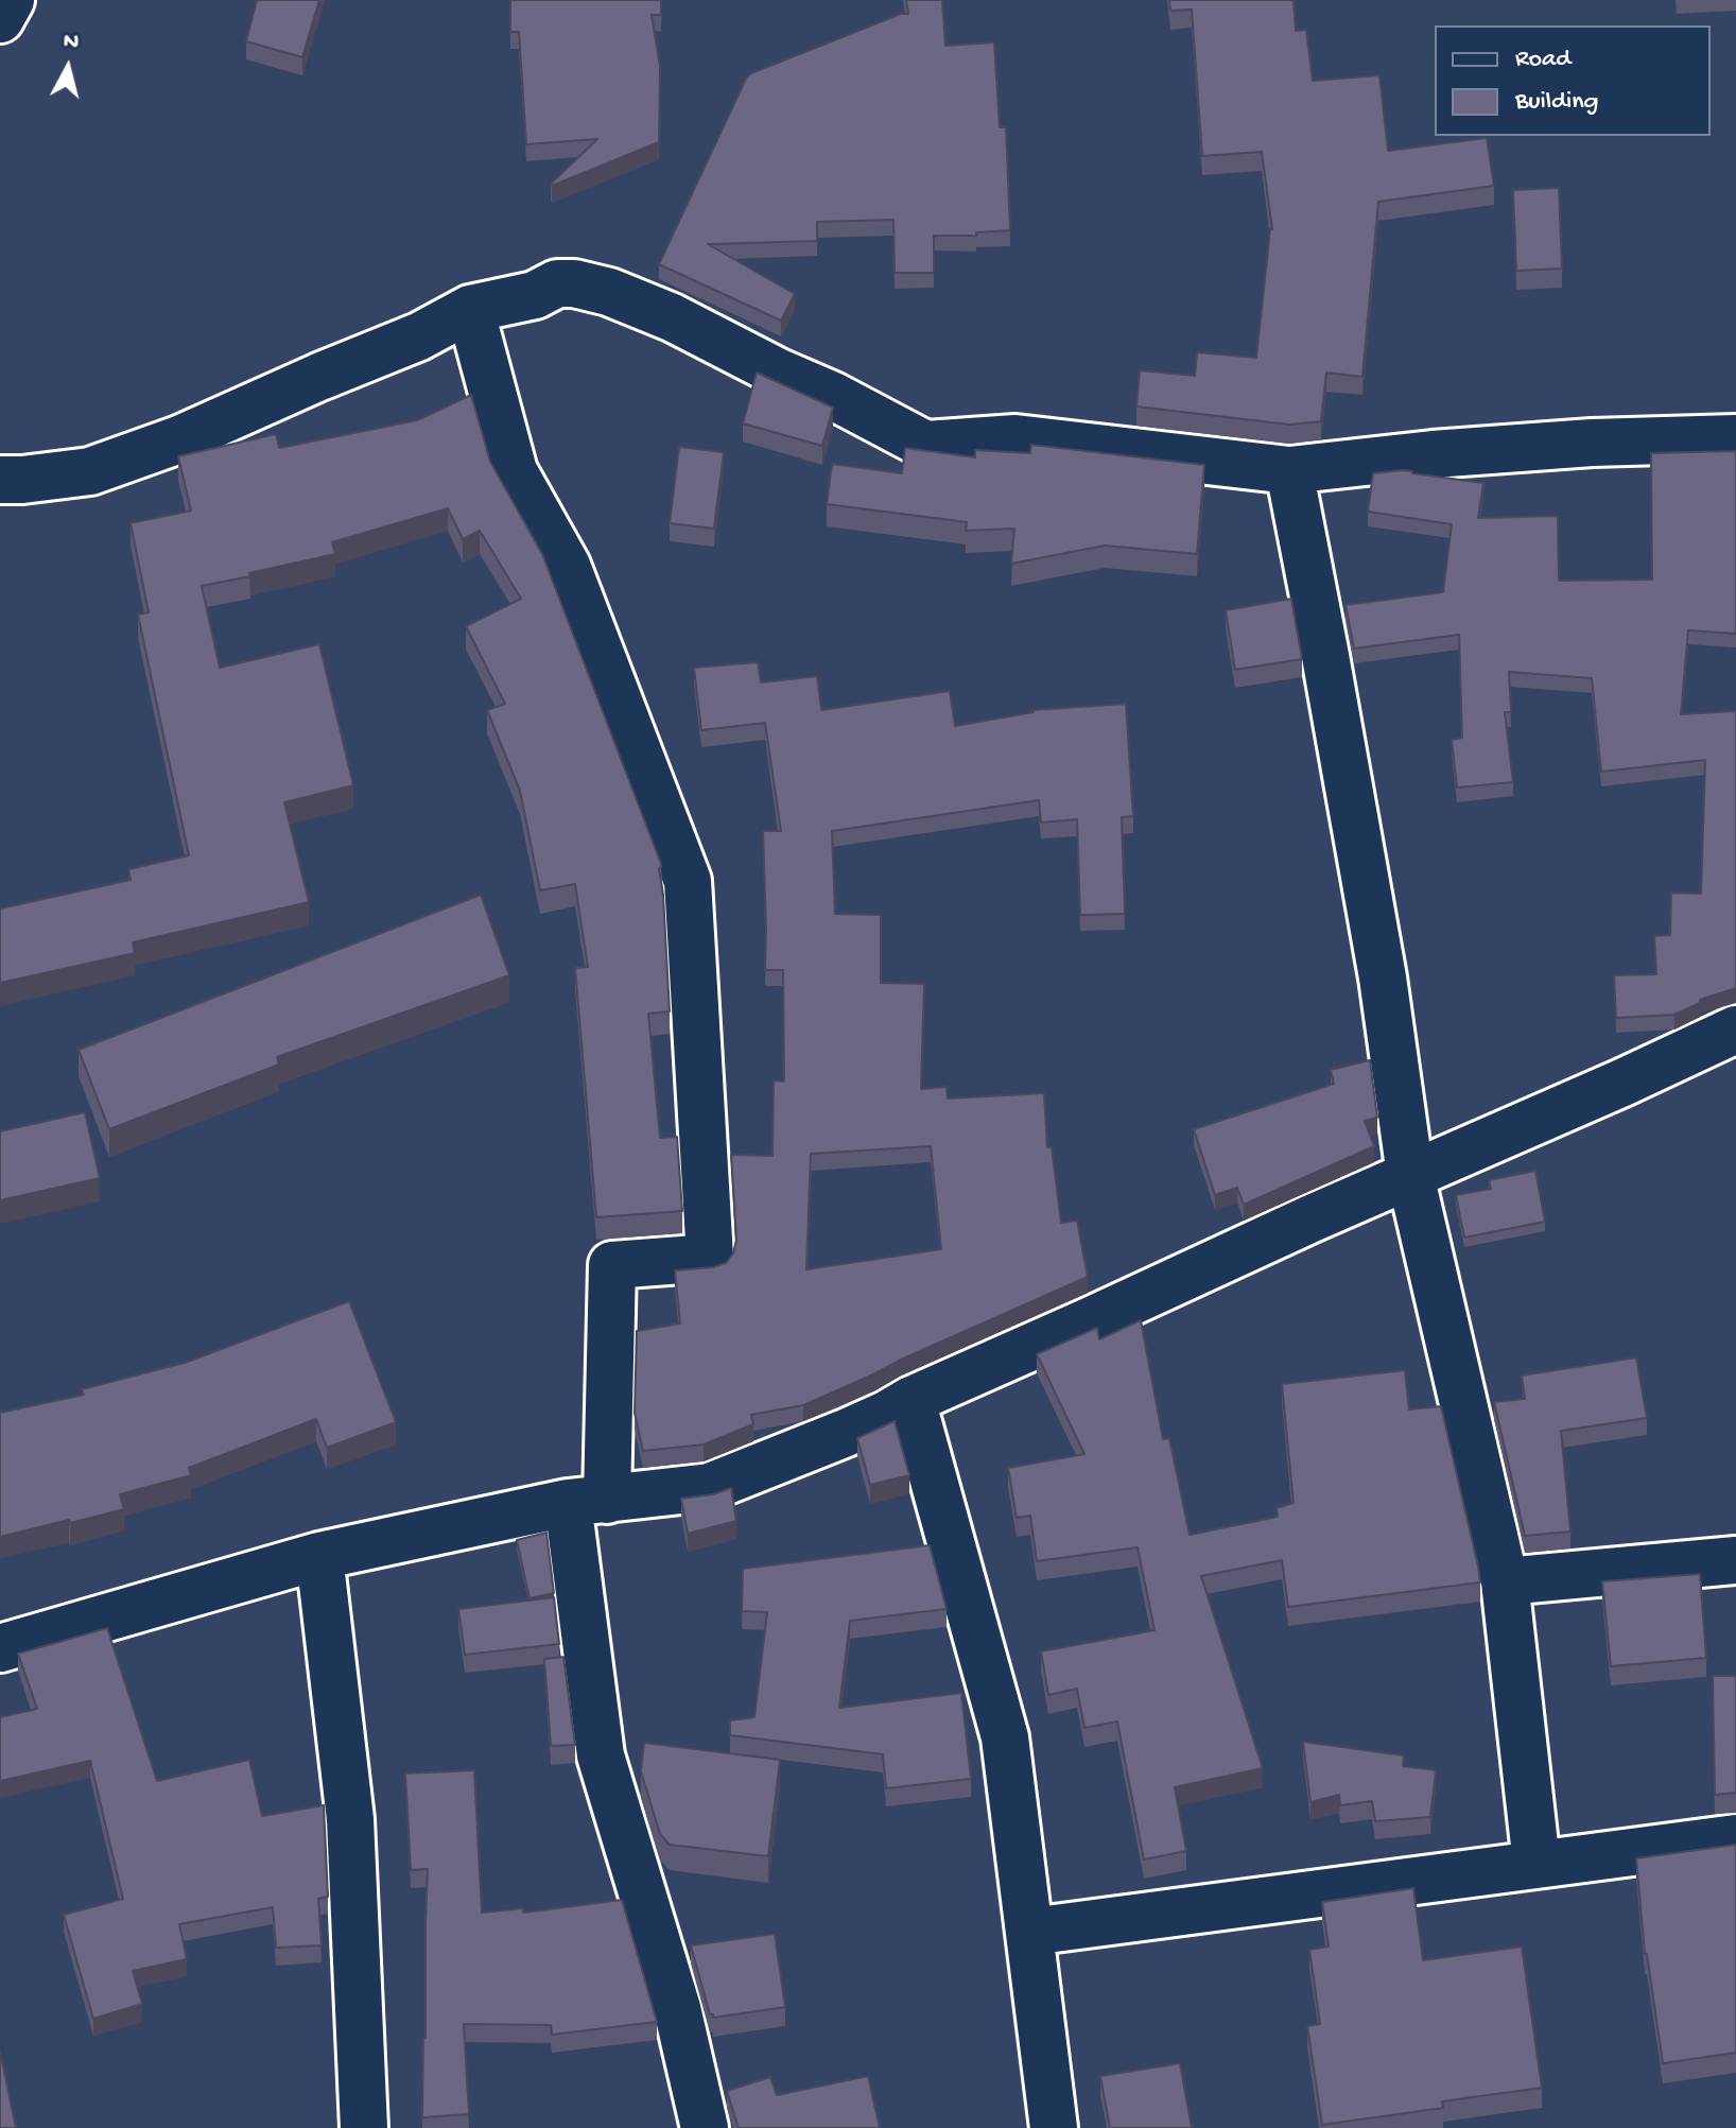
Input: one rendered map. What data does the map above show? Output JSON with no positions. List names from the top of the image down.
{
  "legend": ["Road", "Building"],
  "north": "top"
}
